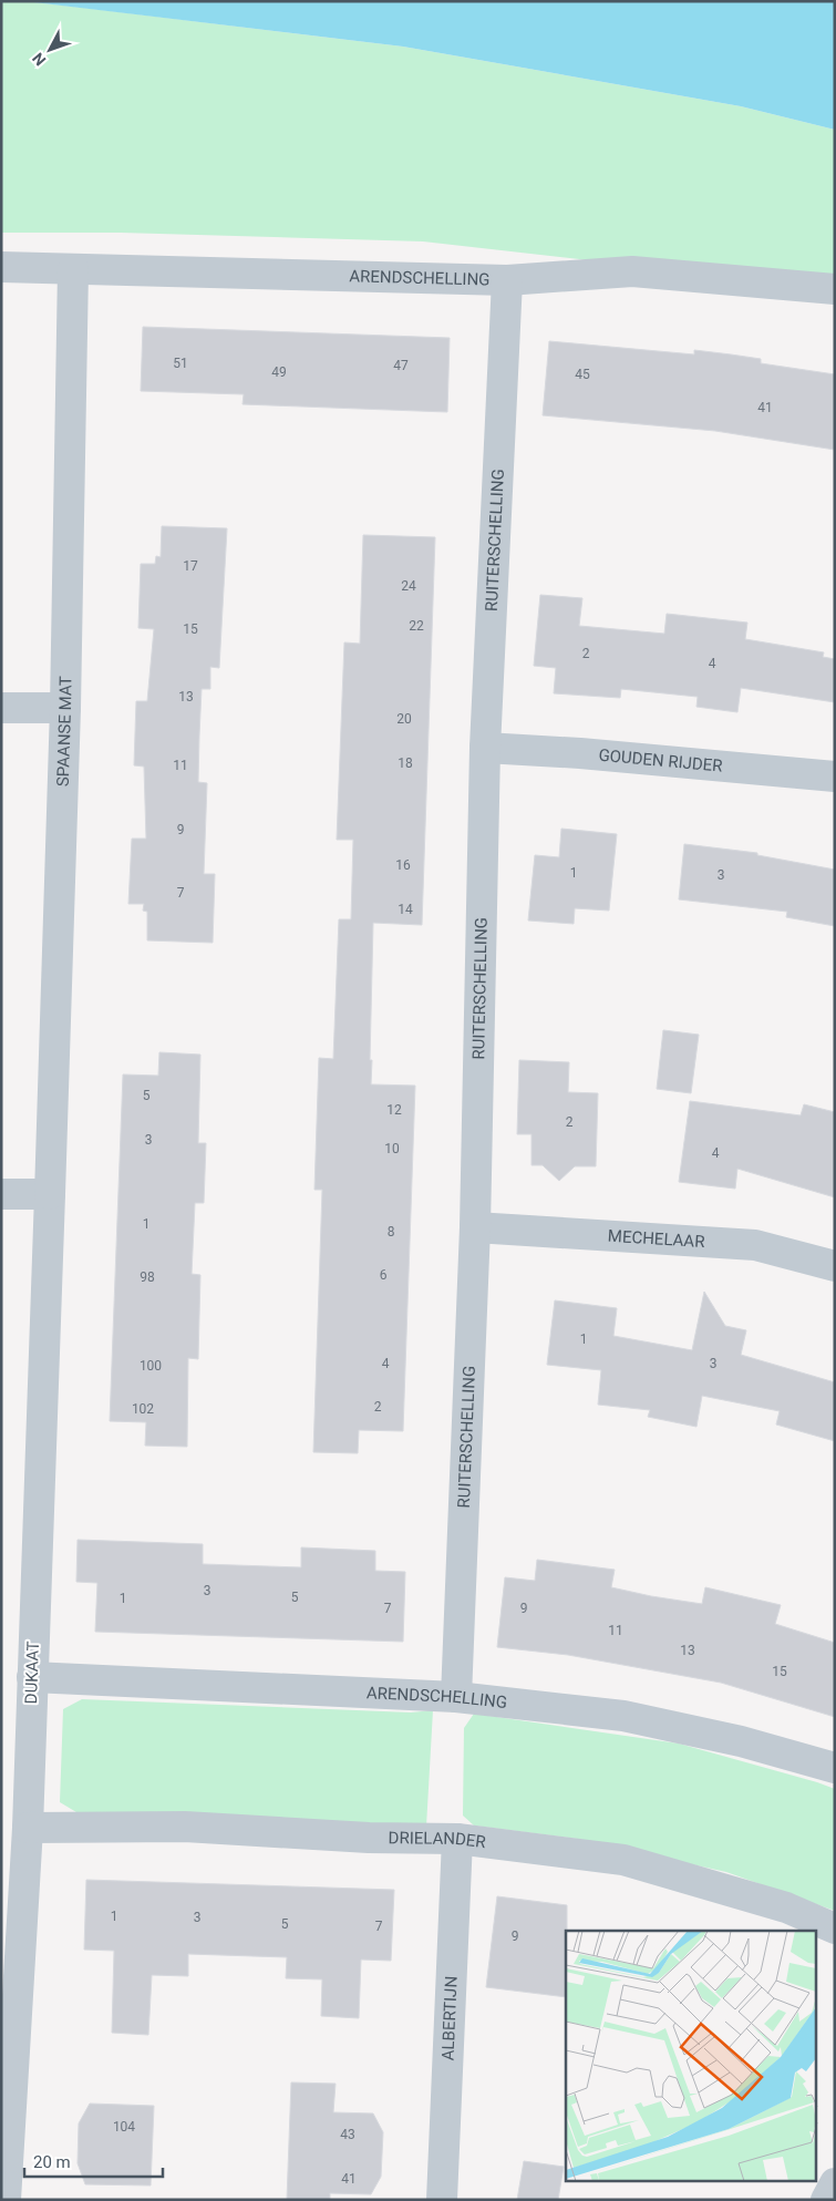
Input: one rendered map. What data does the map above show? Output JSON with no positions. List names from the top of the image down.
{
  "streets": {
    "street": [
      "ARENDSCHELLING",
      "RUITERSCHELLING",
      "SPAANSE MAT",
      "GOUDEN RIJDER",
      "MECHELAAR",
      "DUKAAT",
      "DRIELANDER",
      "ALBERTIJN"
    ]
  },
  "crossings": [
    ["ARENDSCHELLING", "RUITERSCHELLING"],
    ["ARENDSCHELLING", "SPAANSE MAT"],
    ["ARENDSCHELLING", "DUKAAT"],
    ["RUITERSCHELLING", "GOUDEN RIJDER"],
    ["RUITERSCHELLING", "MECHELAAR"],
    ["SPAANSE MAT", "DUKAAT"],
    ["DUKAAT", "DRIELANDER"],
    ["DRIELANDER", "ALBERTIJN"]
  ],
  "house_numbers": [
    "51",
    "47",
    "49",
    "45",
    "41",
    "17",
    "24",
    "22",
    "15",
    "2",
    "4",
    "13",
    "20",
    "18",
    "11",
    "9",
    "16",
    "1",
    "3",
    "7",
    "14",
    "5",
    "12",
    "2",
    "3",
    "10",
    "4",
    "1",
    "8",
    "6",
    "98",
    "1",
    "4",
    "3",
    "100",
    "2",
    "102",
    "3",
    "5",
    "1",
    "7",
    "9",
    "11",
    "13",
    "15",
    "1",
    "3",
    "5",
    "7",
    "9",
    "104",
    "43",
    "41"
  ],
  "scale_bar": "20 m",
  "north": "bottom left"
}
